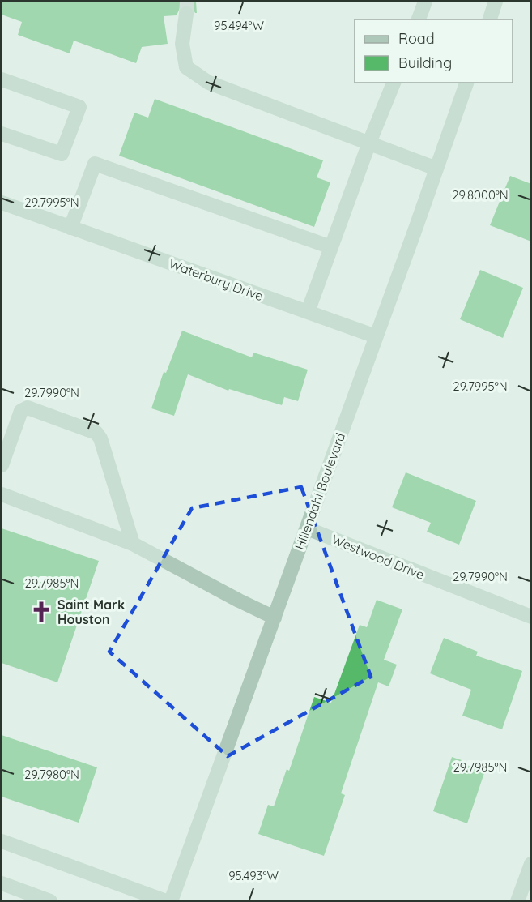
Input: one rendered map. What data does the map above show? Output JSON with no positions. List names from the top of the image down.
{
  "streets": {
    "street": ["Waterbury Drive", "Hillendahl Boulevard", "Westwood Drive"]
  },
  "crossings": [
    ["Waterbury Drive", "Hillendahl Boulevard"],
    ["Hillendahl Boulevard", "Westwood Drive"]
  ],
  "places": {
    "church": ["Saint Mark Houston"]
  },
  "legend": ["Road", "Building"],
  "coordinates": [
    "95.494°W",
    "29.8000°N",
    "29.7995°N",
    "29.7990°N",
    "29.7985°N",
    "29.7980°N",
    "95.493°W"
  ]
}
